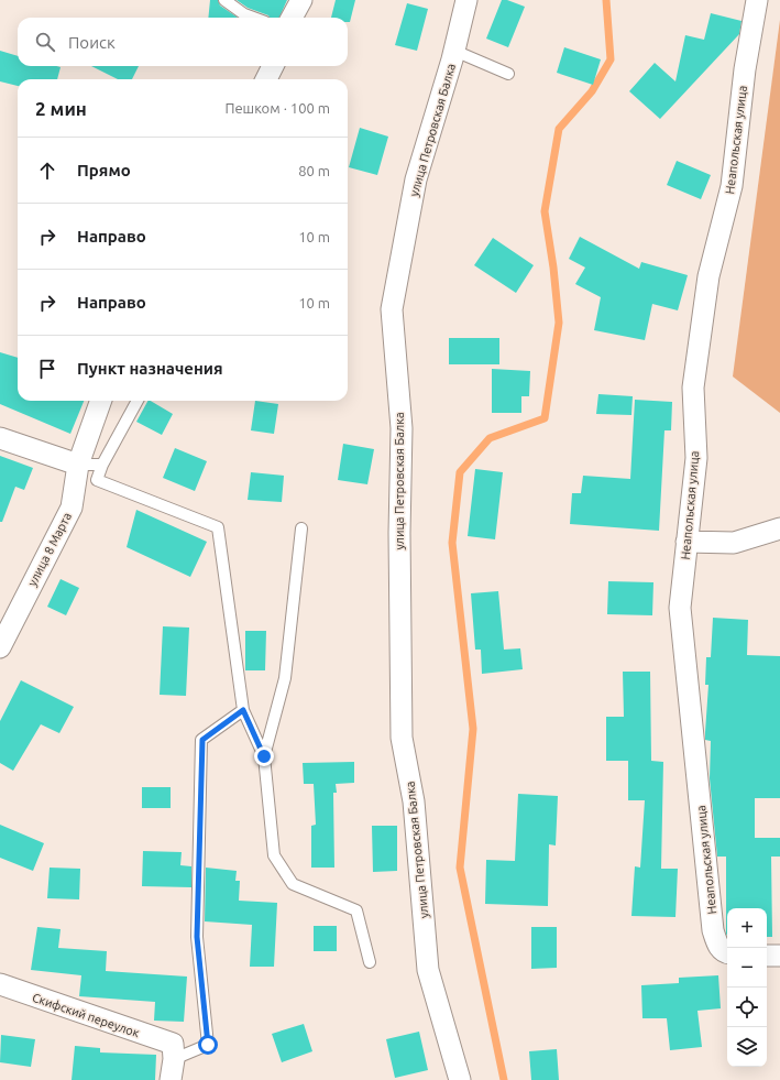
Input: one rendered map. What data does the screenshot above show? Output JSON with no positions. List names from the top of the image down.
{
  "streets": {
    "street": [
      "улица Петровская Балка",
      "Неапольская улица",
      "улица 8 Марта",
      "Скифский переулок"
    ]
  },
  "page": {
    "search": "Поиск",
    "heading": ["2 мин", "Пешком · 100 m"],
    "list": [
      ["Прямо", "80 m"],
      ["Направо", "10 m"],
      ["Направо", "10 m"],
      "Пункт назначения"
    ],
    "map_buttons": ["+", "−"]
  }
}
